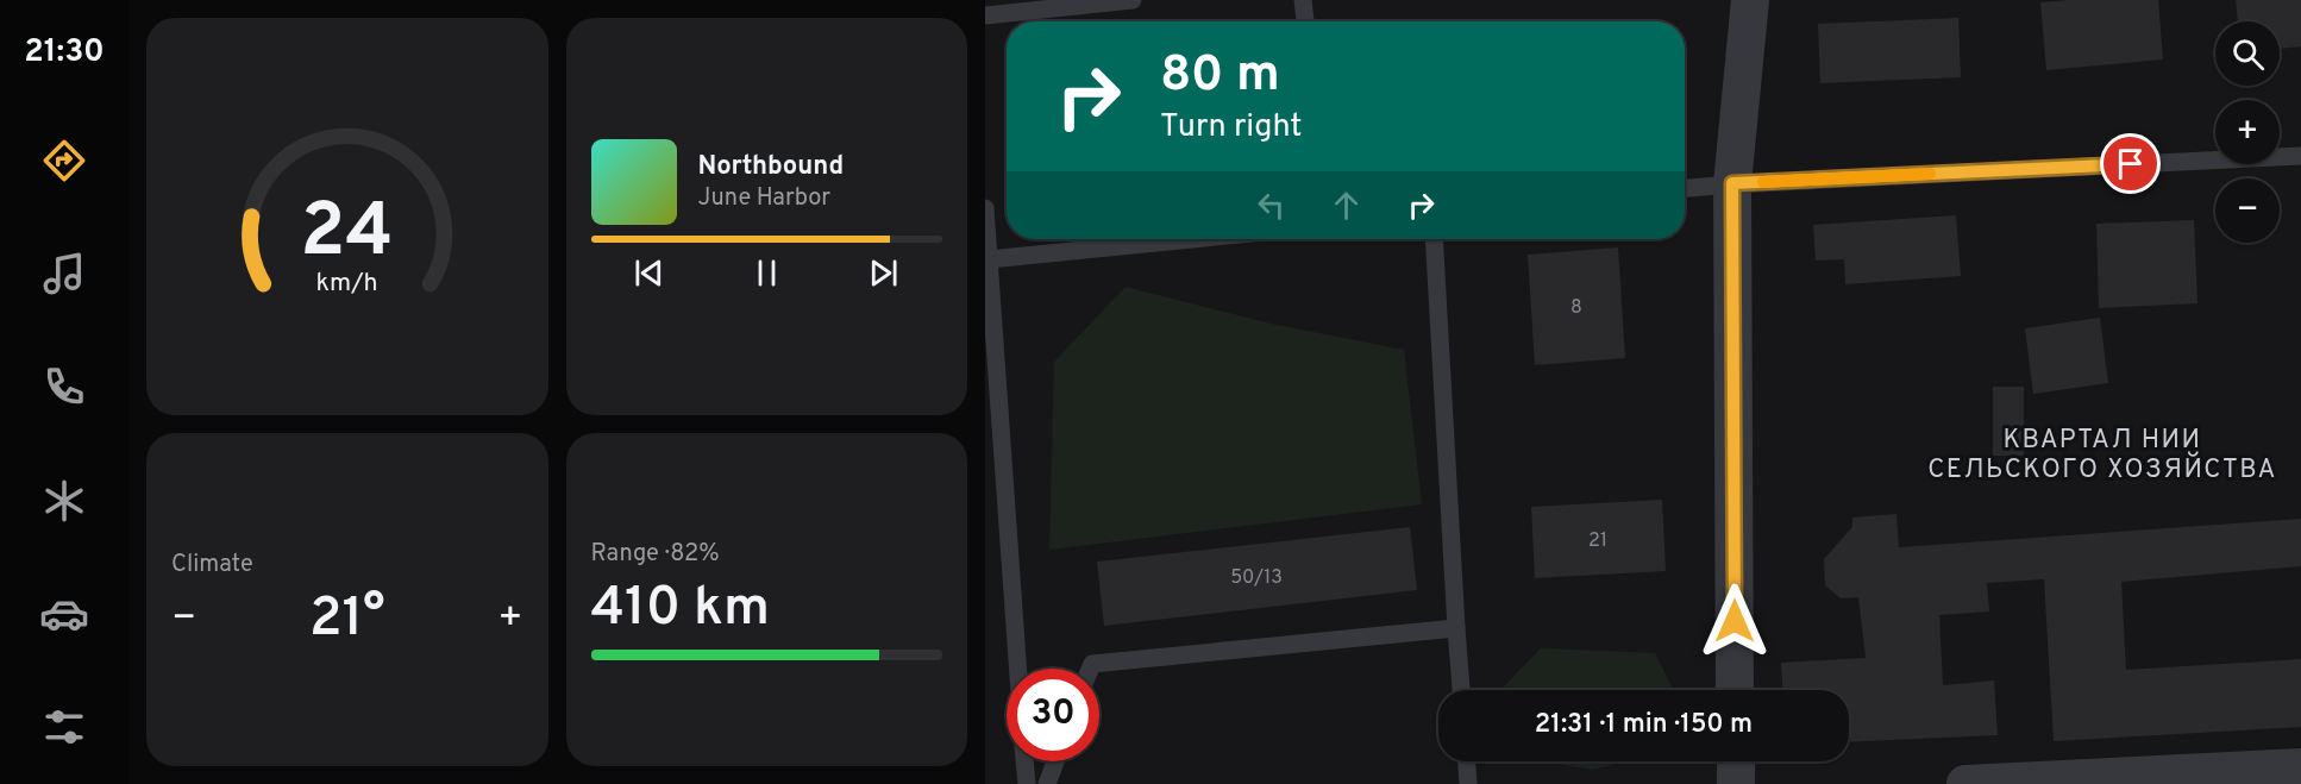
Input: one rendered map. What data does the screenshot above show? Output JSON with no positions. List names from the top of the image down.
{
  "districts": ["КВАРТАЛ НИИ СЕЛЬСКОГО ХОЗЯЙСТВА"],
  "house_numbers": ["8", "21", "50/13"],
  "page": {
    "tabs": "21:30",
    "map_buttons": ["+", "−"],
    "turn": ["80 m", "Turn right"],
    "song": ["Northbound", "June Harbor"],
    "tile": [
      "Climate",
      ["Range · 82%", "410 km"]
    ],
    "heat": ["−", "21°", "+"],
    "limit": "30",
    "trip": "21:31 · 1 min · 150 m",
    "gauge": ["24", "km/h"]
  }
}
